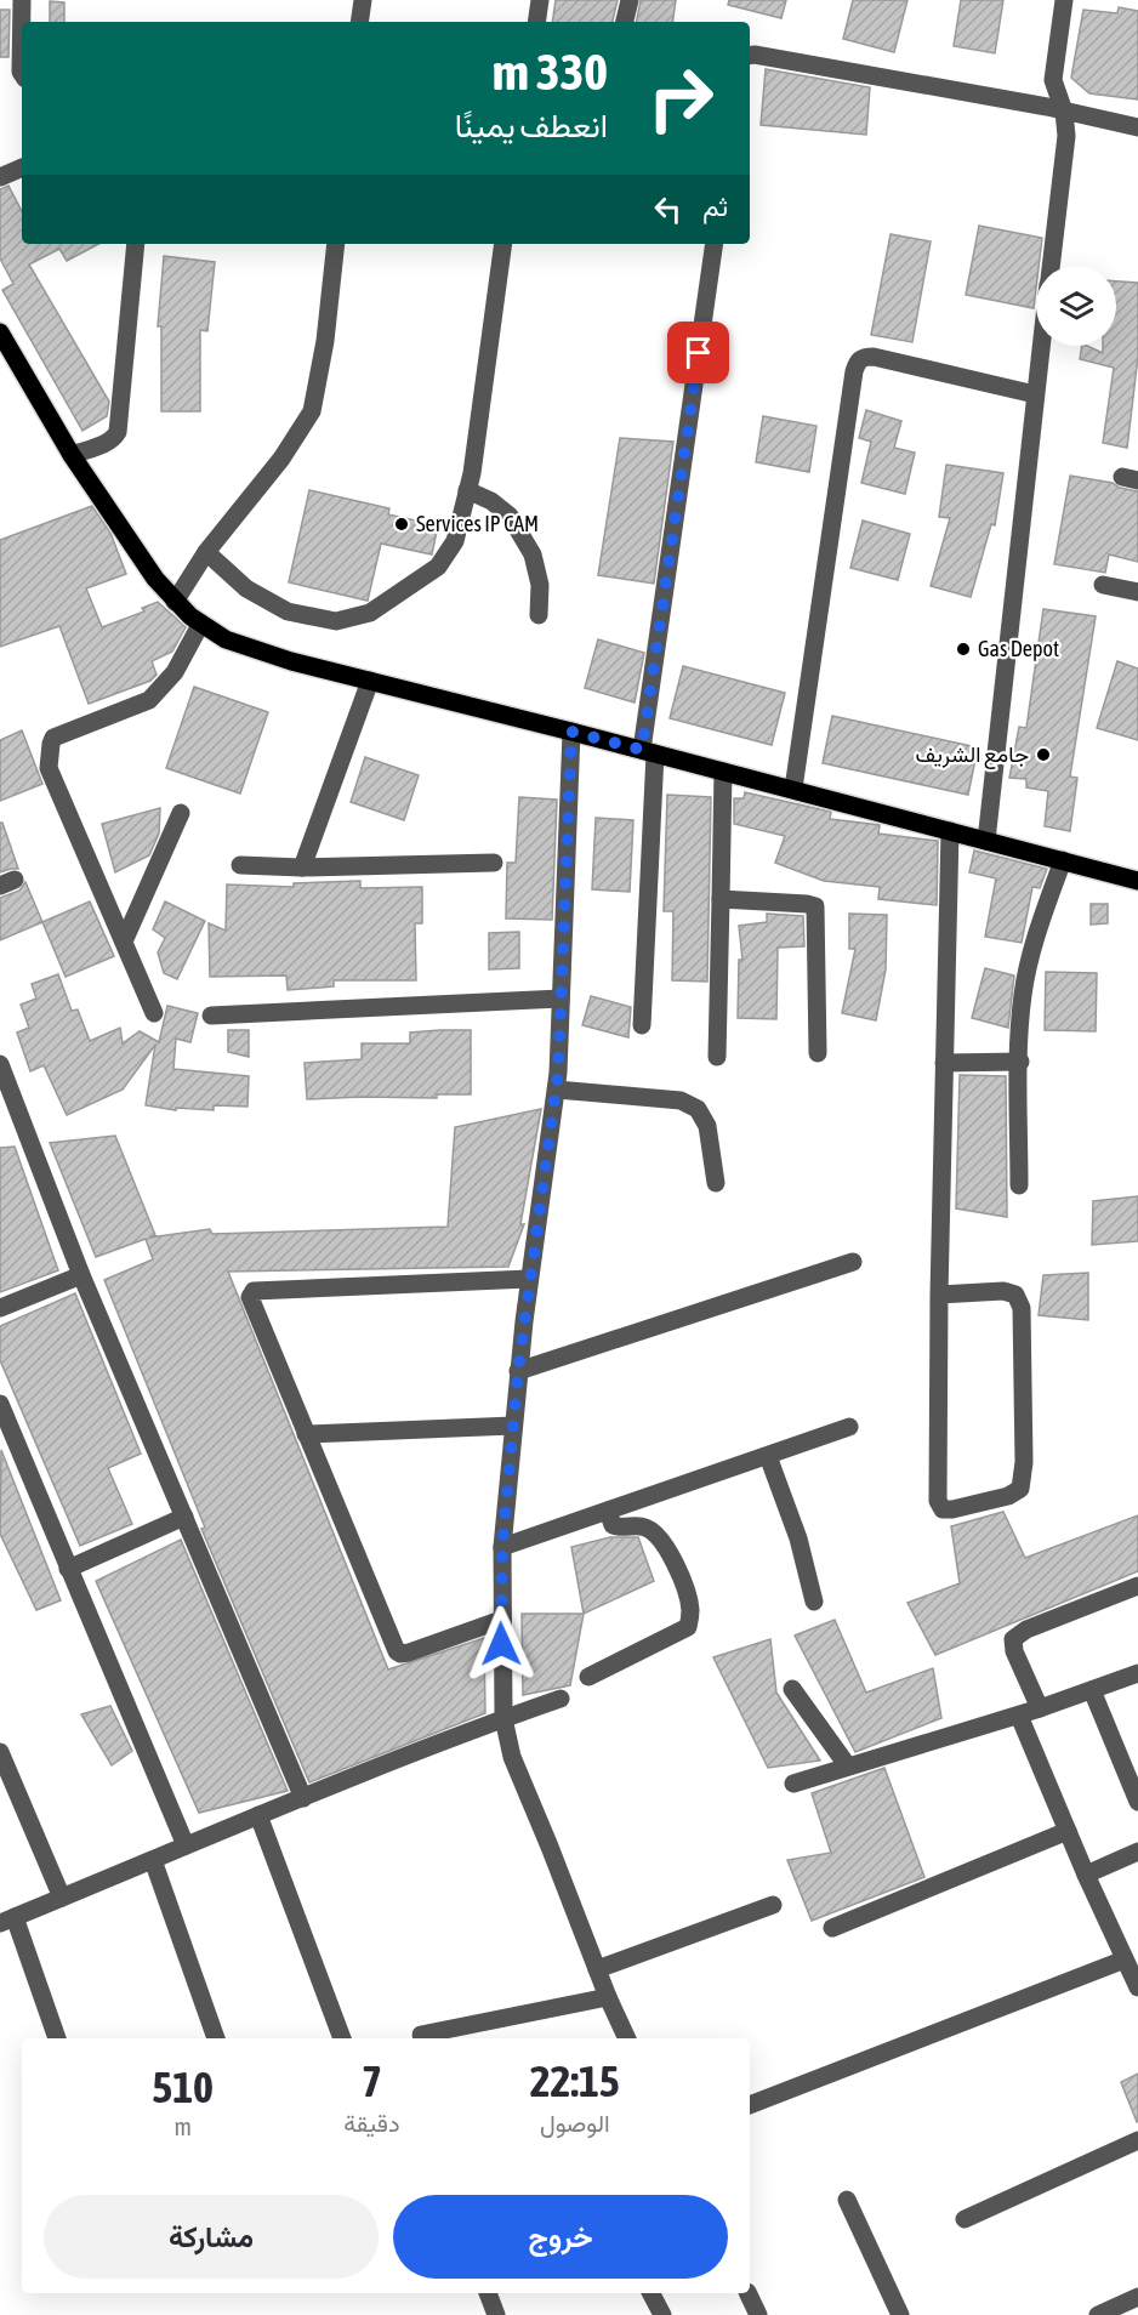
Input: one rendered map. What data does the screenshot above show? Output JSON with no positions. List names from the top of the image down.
{
  "places": ["Services IP CAM", "Gas Depot", "جامع الشريف"],
  "page": {
    "turn": ["330 m", "انعطف يمينًا"],
    "then": "ثم",
    "eta": [
      "22:15",
      "الوصول",
      "7",
      "دقيقة",
      "510",
      "m"
    ],
    "buttons": ["خروج", "مشاركة"]
  }
}
